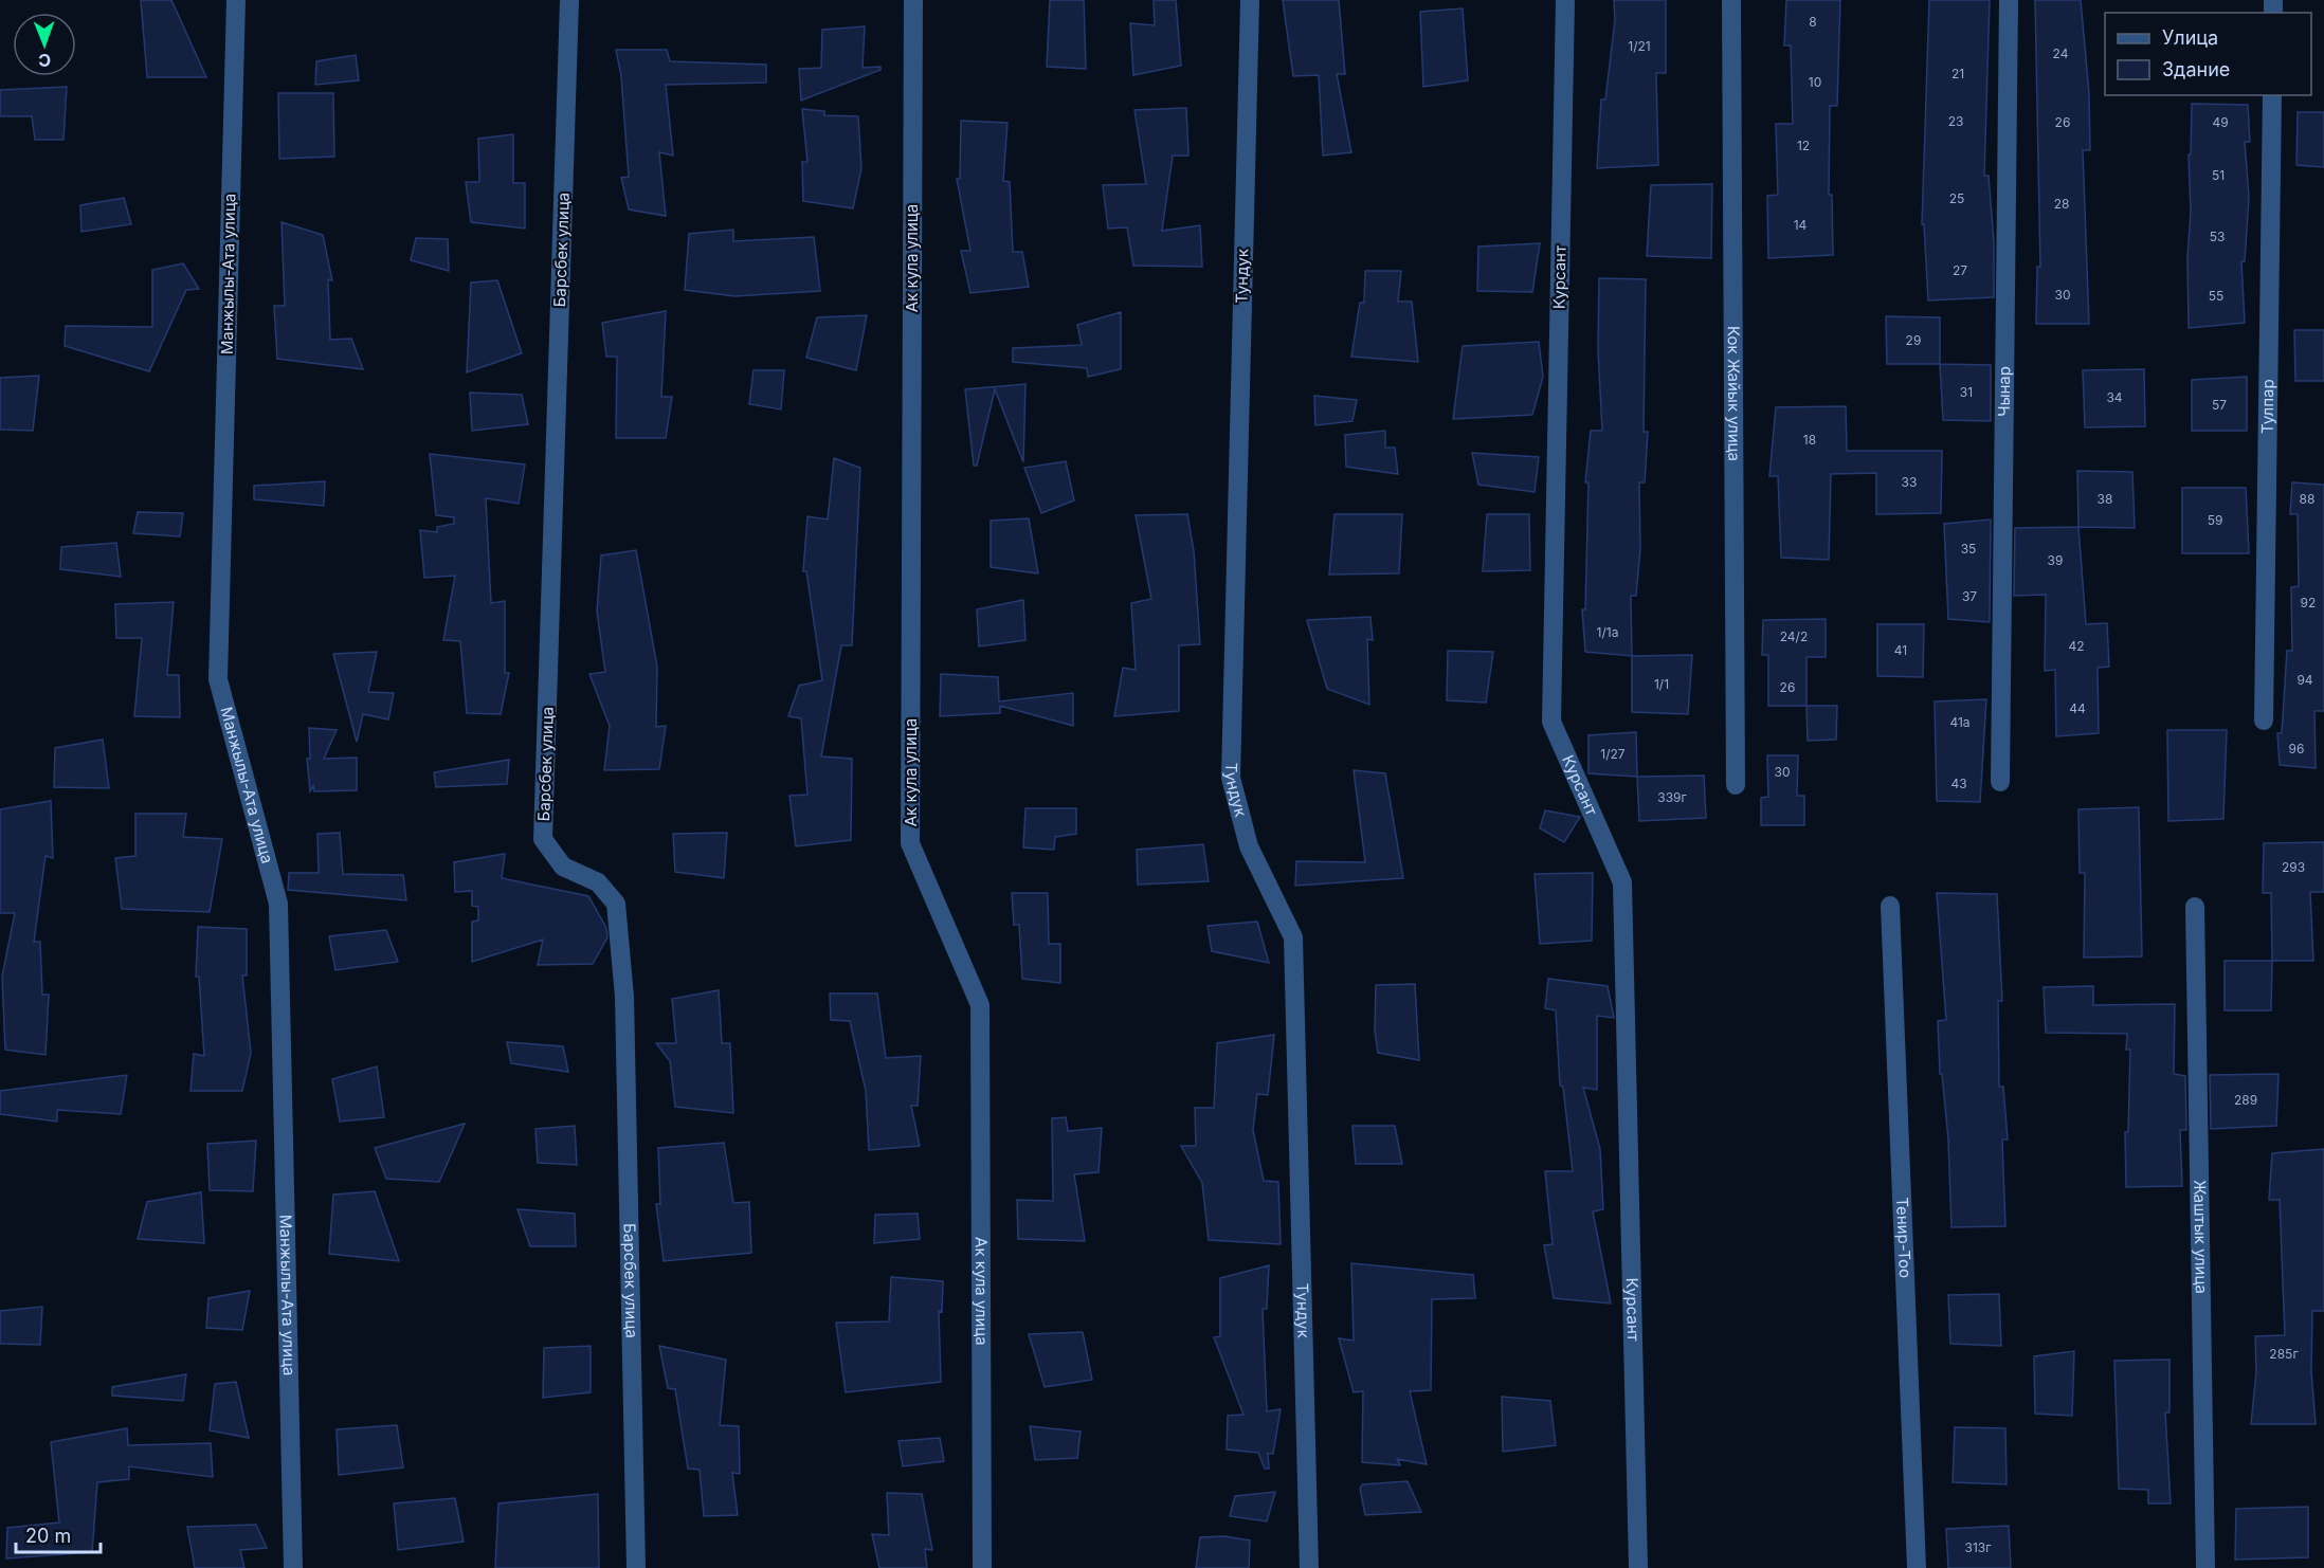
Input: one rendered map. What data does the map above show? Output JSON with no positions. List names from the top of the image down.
{
  "streets": {
    "street": [
      "Барсбек улица",
      "Ак кула улица",
      "Манжылы-Ата улица",
      "Тундук",
      "Курсант",
      "Чынар",
      "Кок Жайык улица",
      "Тулпар",
      "Тенир-Тоо",
      "Жаштык улица"
    ]
  },
  "house_numbers": [
    "8",
    "1/21",
    "24",
    "21",
    "10",
    "23",
    "26",
    "49",
    "12",
    "51",
    "25",
    "28",
    "14",
    "53",
    "27",
    "30",
    "55",
    "29",
    "31",
    "34",
    "57",
    "18",
    "33",
    "38",
    "88",
    "59",
    "35",
    "39",
    "37",
    "92",
    "1/1а",
    "24/2",
    "42",
    "41",
    "94",
    "1/1",
    "26",
    "44",
    "41а",
    "96",
    "1/27",
    "30",
    "43",
    "339г",
    "293",
    "289",
    "285г",
    "313г"
  ],
  "legend": ["Улица", "Здание"],
  "scale_bar": "20 m",
  "north": "bottom"
}
